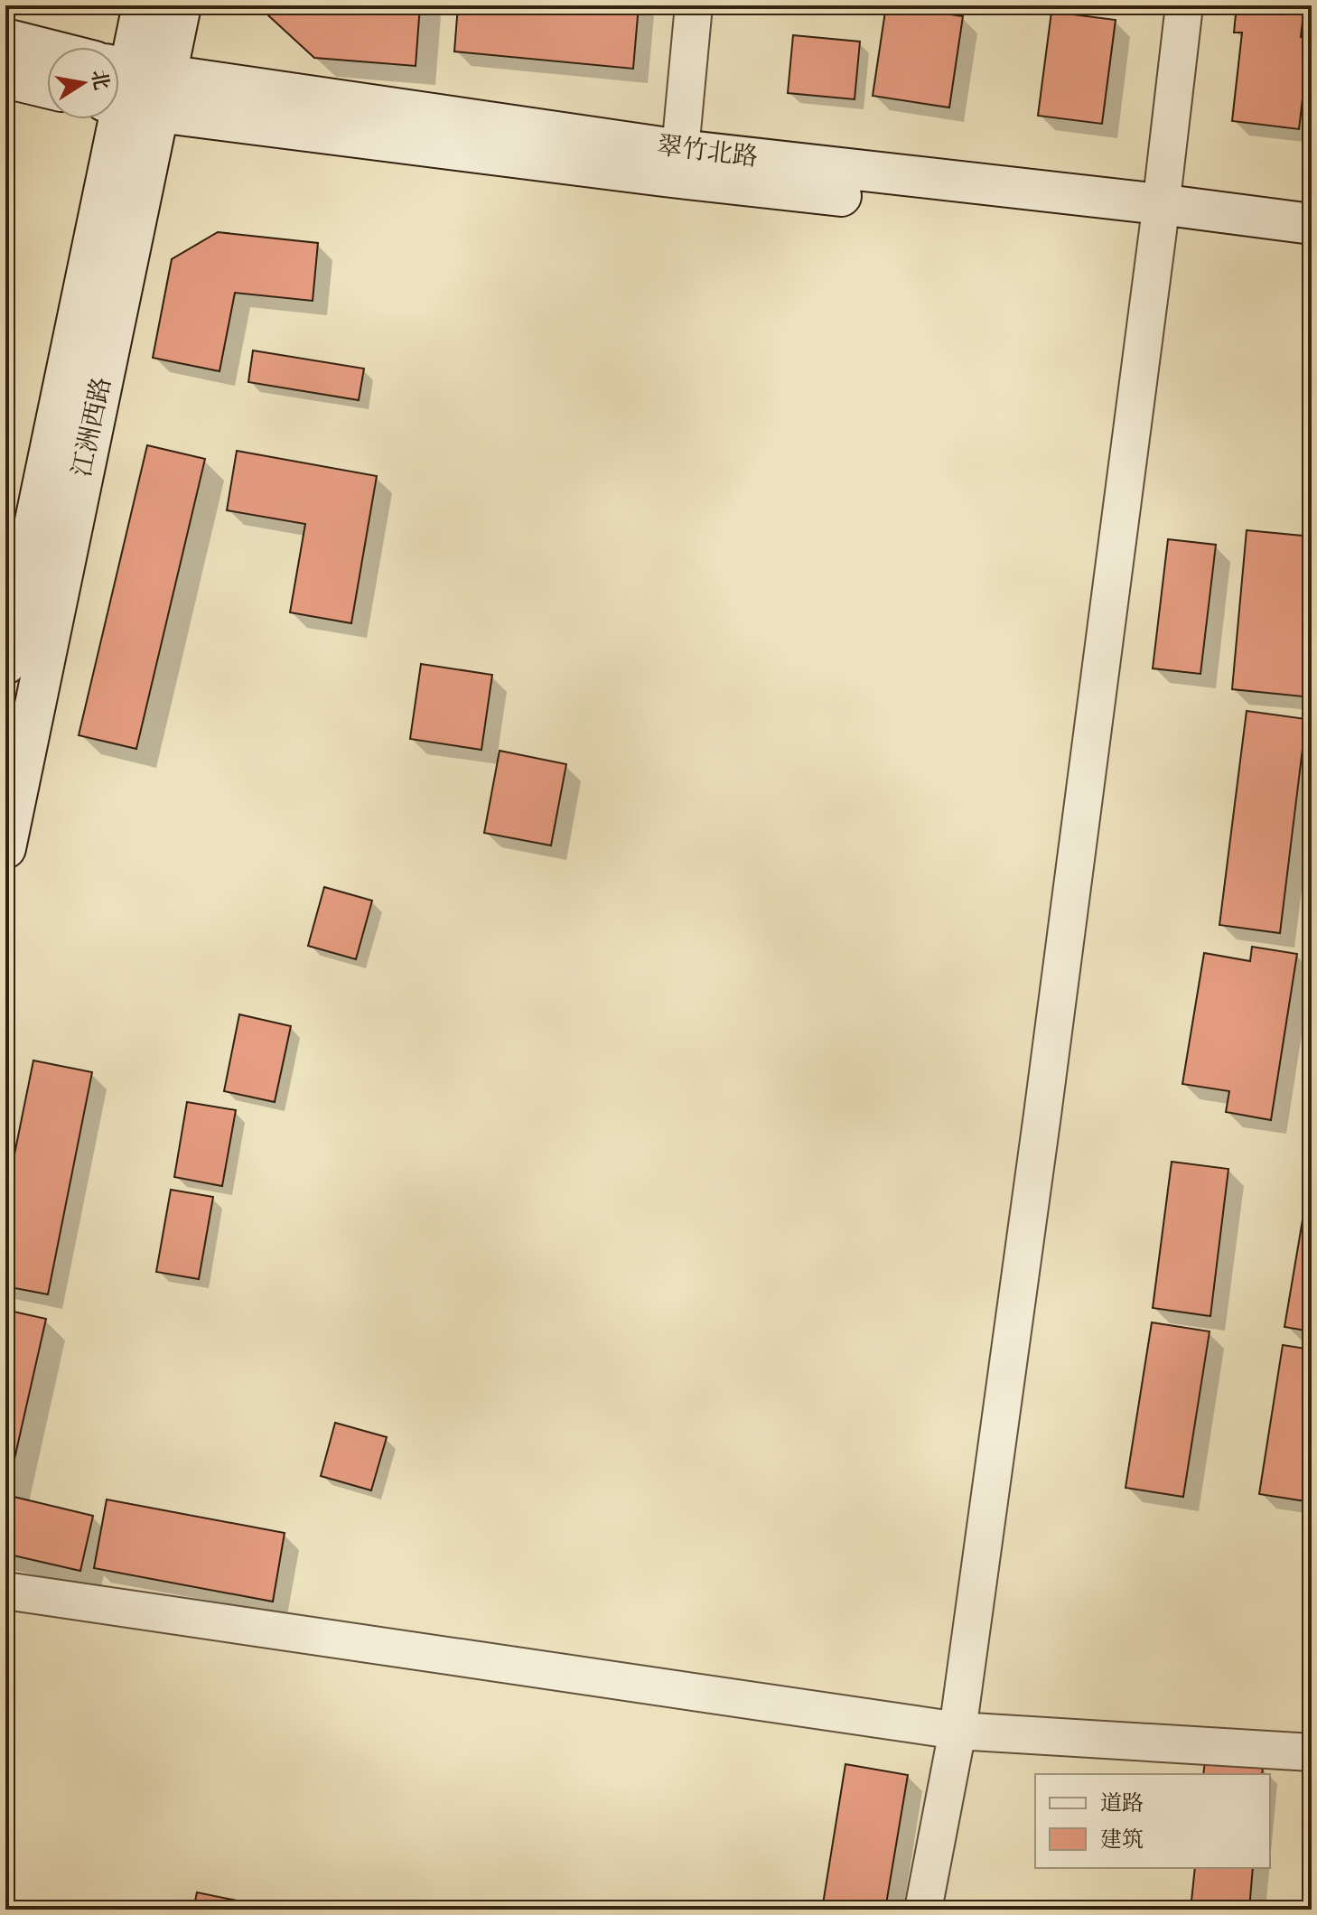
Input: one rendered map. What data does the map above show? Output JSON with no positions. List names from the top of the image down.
{
  "streets": {
    "main road": ["翠竹北路", "江洲西路"]
  },
  "crossings": [
    ["翠竹北路", "江洲西路"]
  ],
  "legend": ["道路", "建筑"],
  "north": "right"
}
